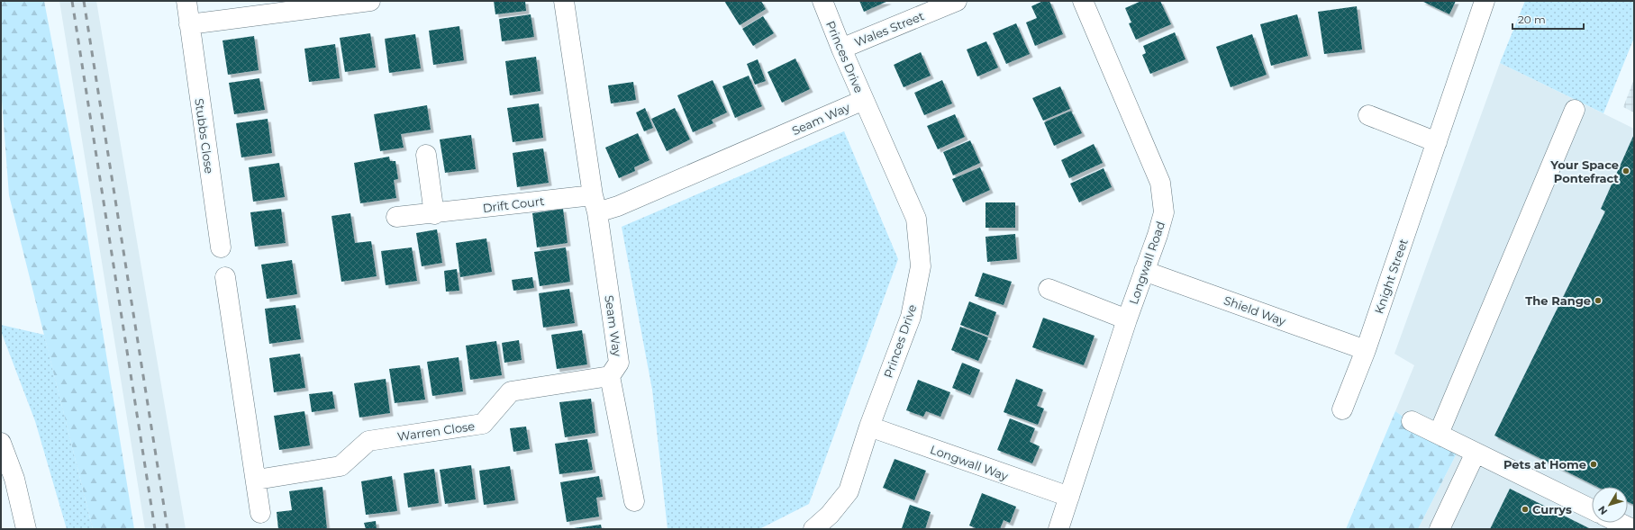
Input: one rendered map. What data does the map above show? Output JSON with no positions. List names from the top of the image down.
{
  "streets": {
    "street": [
      "Wales Street",
      "Princes Drive",
      "Seam Way",
      "Stubbs Close",
      "Drift Court",
      "Longwall Road",
      "Knight Street",
      "Shield Way",
      "Warren Close",
      "Longwall Way"
    ]
  },
  "crossings": [
    ["Wales Street", "Princes Drive"],
    ["Princes Drive", "Seam Way"],
    ["Princes Drive", "Longwall Way"],
    ["Seam Way", "Drift Court"],
    ["Seam Way", "Warren Close"],
    ["Longwall Road", "Shield Way"],
    ["Longwall Road", "Longwall Way"],
    ["Knight Street", "Shield Way"]
  ],
  "places": [
    "Your Space Pontefract",
    "The Range",
    "Pets at Home",
    "Currys"
  ],
  "scale_bar": "20 m",
  "north": "bottom left"
}
